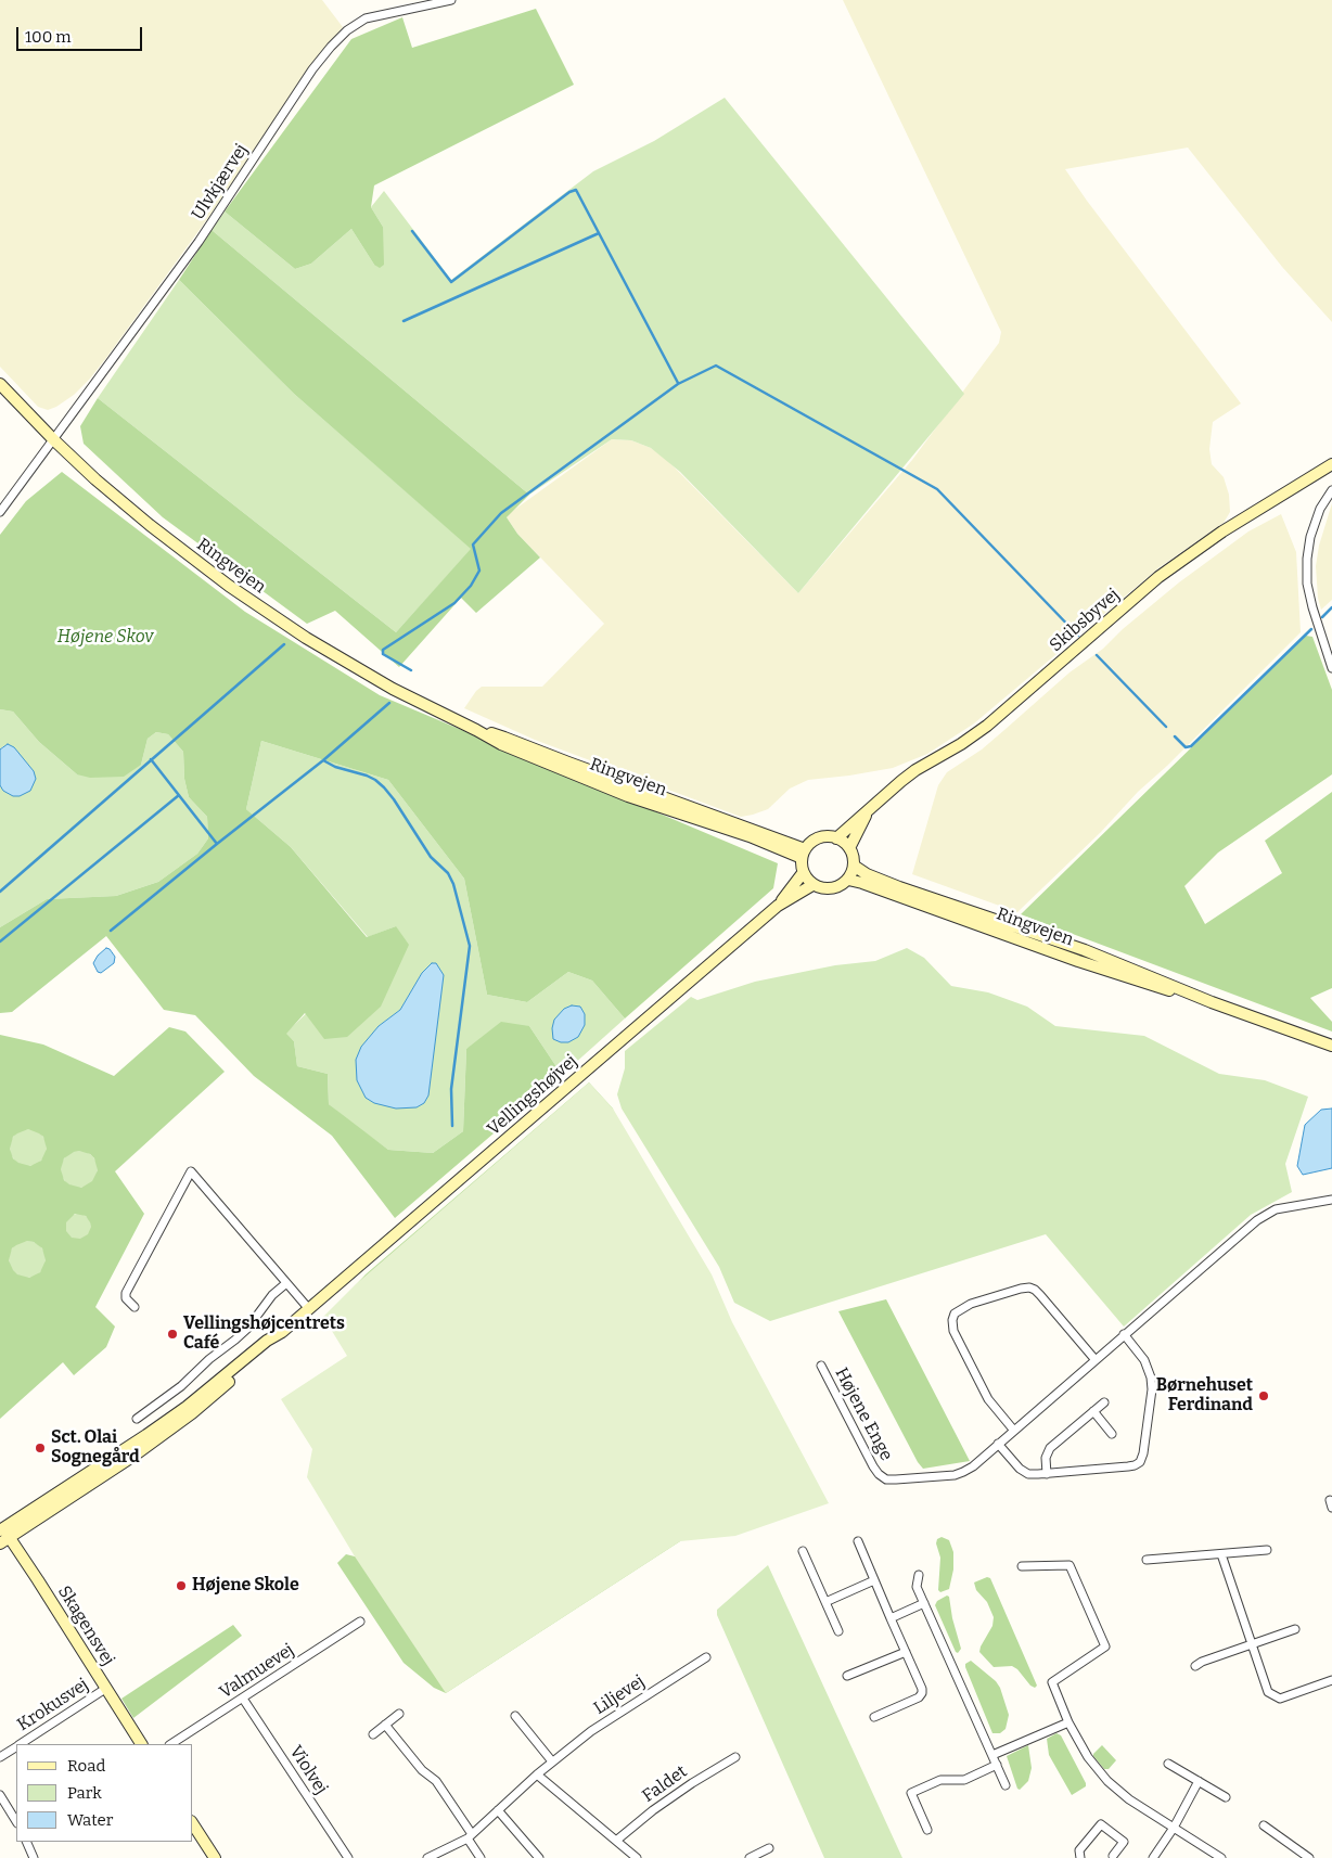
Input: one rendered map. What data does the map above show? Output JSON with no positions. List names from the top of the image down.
{
  "streets": {
    "street": [
      "Ulvkjærvej",
      "Ringvejen",
      "Skibsbyvej",
      "Vellingshøjvej",
      "Højene Enge",
      "Skagensvej",
      "Valmuevej",
      "Liljevej",
      "Krokusvej",
      "Violvej",
      "Faldet"
    ]
  },
  "crossings": [
    ["Ulvkjærvej", "Ringvejen"],
    ["Ringvejen", "Skibsbyvej"],
    ["Ringvejen", "Vellingshøjvej"],
    ["Skibsbyvej", "Vellingshøjvej"],
    ["Vellingshøjvej", "Skagensvej"],
    ["Skagensvej", "Krokusvej"],
    ["Valmuevej", "Violvej"]
  ],
  "parks": ["Højene Skov"],
  "places": [
    "Vellingshøjcentrets Café",
    "Børnehuset Ferdinand",
    "Sct. Olai Sognegård",
    "Højene Skole"
  ],
  "legend": ["Road", "Park", "Water"],
  "scale_bar": "100 m"
}
